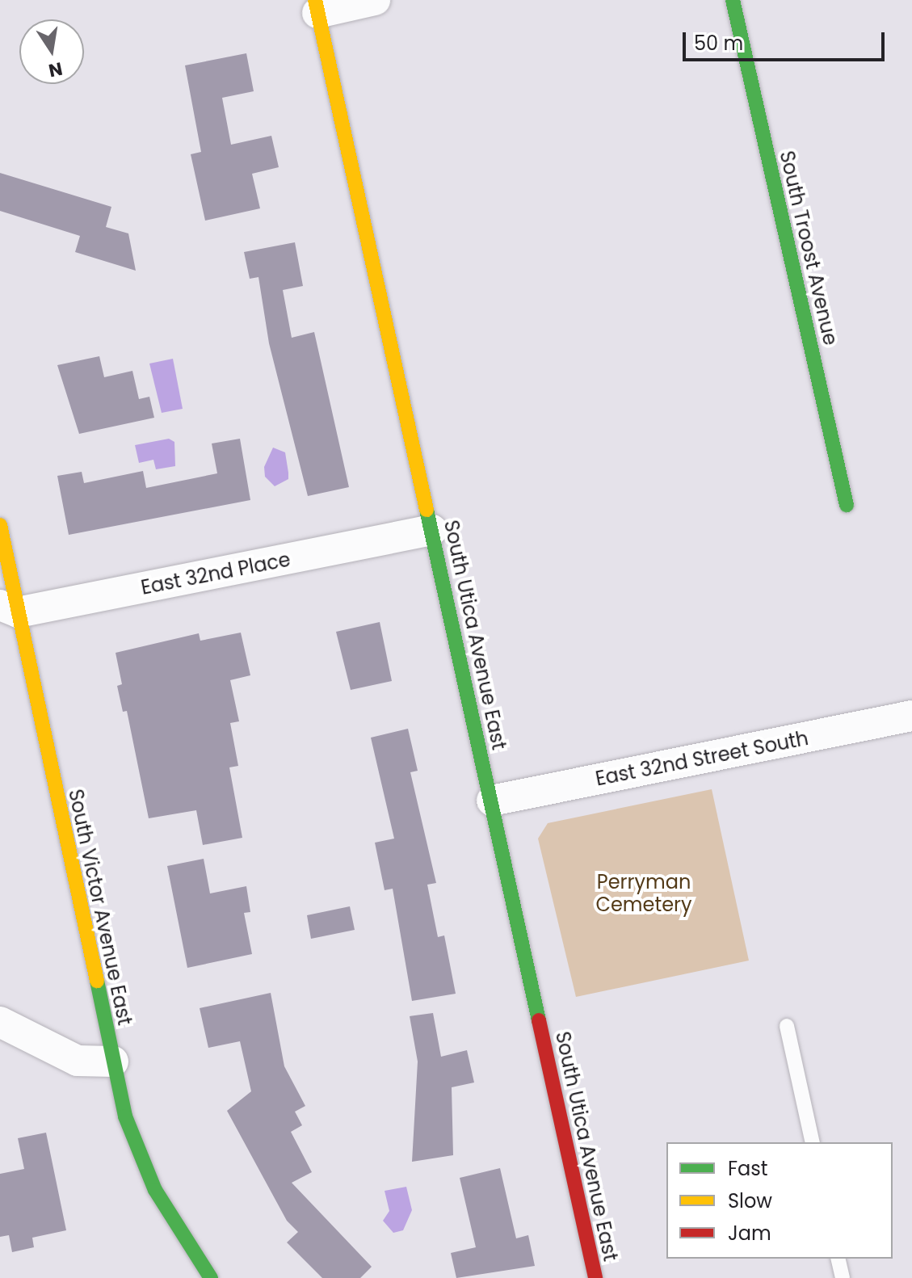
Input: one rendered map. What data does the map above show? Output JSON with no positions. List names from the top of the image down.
{
  "streets": {
    "street": [
      "South Troost Avenue",
      "East 32nd Place",
      "South Utica Avenue East",
      "East 32nd Street South",
      "South Victor Avenue East"
    ]
  },
  "crossings": [
    ["East 32nd Place", "South Utica Avenue East"],
    ["East 32nd Place", "South Victor Avenue East"],
    ["South Utica Avenue East", "East 32nd Street South"]
  ],
  "parks": ["Perryman Cemetery"],
  "legend": ["Fast", "Slow", "Jam"],
  "scale_bar": "50 m",
  "north": "bottom"
}
